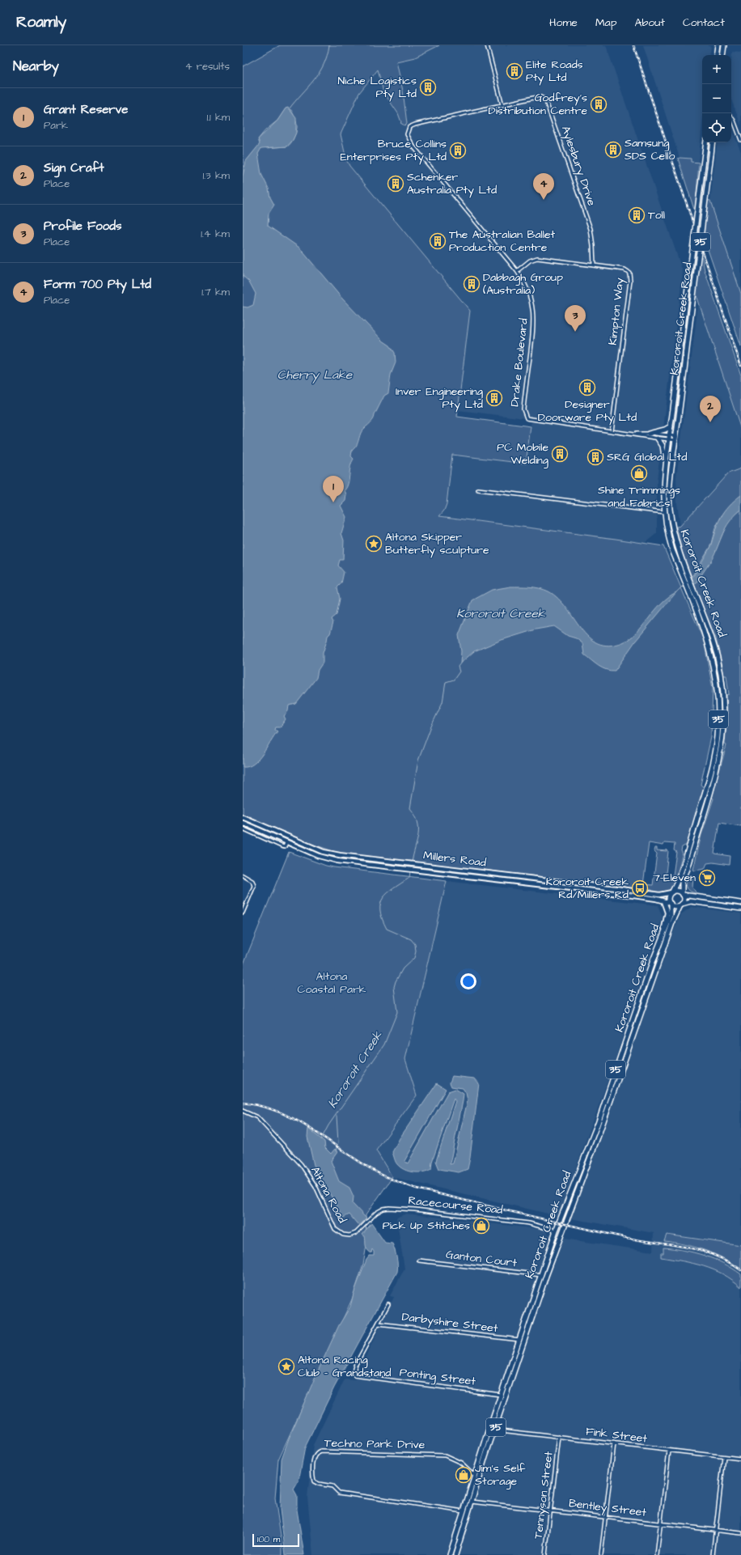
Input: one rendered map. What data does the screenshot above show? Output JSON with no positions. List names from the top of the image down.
{
  "streets": {
    "main road": ["35", "Kororoit Creek Road", "Millers Road"],
    "street": [
      "Aylesbury Drive",
      "Kimpton Way",
      "Drake Boulevard",
      "Altona Road",
      "Racecourse Road",
      "Ganton Court",
      "Darbyshire Street",
      "Ponting Street",
      "Fink Street",
      "Techno Park Drive",
      "Tennyson Street",
      "Bentley Street"
    ]
  },
  "crossings": [
    ["Aylesbury Drive", "Kimpton Way"],
    ["Aylesbury Drive", "Drake Boulevard"],
    ["35", "Kororoit Creek Road"],
    ["35", "Millers Road"],
    ["Kimpton Way", "Drake Boulevard"],
    ["Kororoit Creek Road", "Drake Boulevard"],
    ["Kororoit Creek Road", "Millers Road"],
    ["Kororoit Creek Road", "Racecourse Road"],
    ["Kororoit Creek Road", "Ganton Court"],
    ["Kororoit Creek Road", "Darbyshire Street"],
    ["Kororoit Creek Road", "Ponting Street"],
    ["Kororoit Creek Road", "Fink Street"],
    ["Kororoit Creek Road", "Techno Park Drive"],
    ["Kororoit Creek Road", "Bentley Street"],
    ["Altona Road", "Racecourse Road"],
    ["Darbyshire Street", "Ponting Street"],
    ["Fink Street", "Tennyson Street"],
    ["Tennyson Street", "Bentley Street"]
  ],
  "water": ["Cherry Lake", "Kororoit Creek"],
  "parks": ["Altona Coastal Park"],
  "places": {
    "building": [
      "Elite Roads Pty Ltd",
      "Niche Logistics Pty Ltd",
      "Godfrey's Distribution Centre",
      "Samsung SDS Cello",
      "Bruce Collins Enterprises Pty Ltd",
      "Schenker Australia Pty Ltd",
      "Toll",
      "The Australian Ballet Production Centre",
      "Dabbagh Group (Australia)",
      "Designer Doorware Pty Ltd",
      "Inver Engineering Pty Ltd",
      "PC Mobile Welding",
      "SRG Global Ltd"
    ],
    "shop": ["Shine Trimmings and Fabrics", "Pick Up Stitches", "Jim's Self Storage"],
    "place": ["Altona Skipper Butterfly sculpture", "Altona Racing Club - Grandstand"],
    "supermarket": ["7-Eleven"],
    "bus stop": ["Kororoit Creek Rd/Millers Rd"]
  },
  "scale_bar": "100 m",
  "page": {
    "header": "Roamly",
    "nav": [
      "Home",
      "Map",
      "About",
      "Contact"
    ],
    "heading": ["Nearby", "4 results"],
    "map_buttons": ["+", "−"],
    "list": [
      {
        "mark": "1",
        "name": "Grant Reserve",
        "note": "Park",
        "value": "1.1 km"
      },
      {
        "mark": "2",
        "name": "Sign Craft",
        "note": "Place",
        "value": "1.3 km"
      },
      {
        "mark": "3",
        "name": "Profile Foods",
        "note": "Place",
        "value": "1.4 km"
      },
      {
        "mark": "4",
        "name": "Form 700 Pty Ltd",
        "note": "Place",
        "value": "1.7 km"
      }
    ],
    "pins": [
      "4",
      "3",
      "2",
      "1"
    ],
    "scale": "100 m"
  }
}
